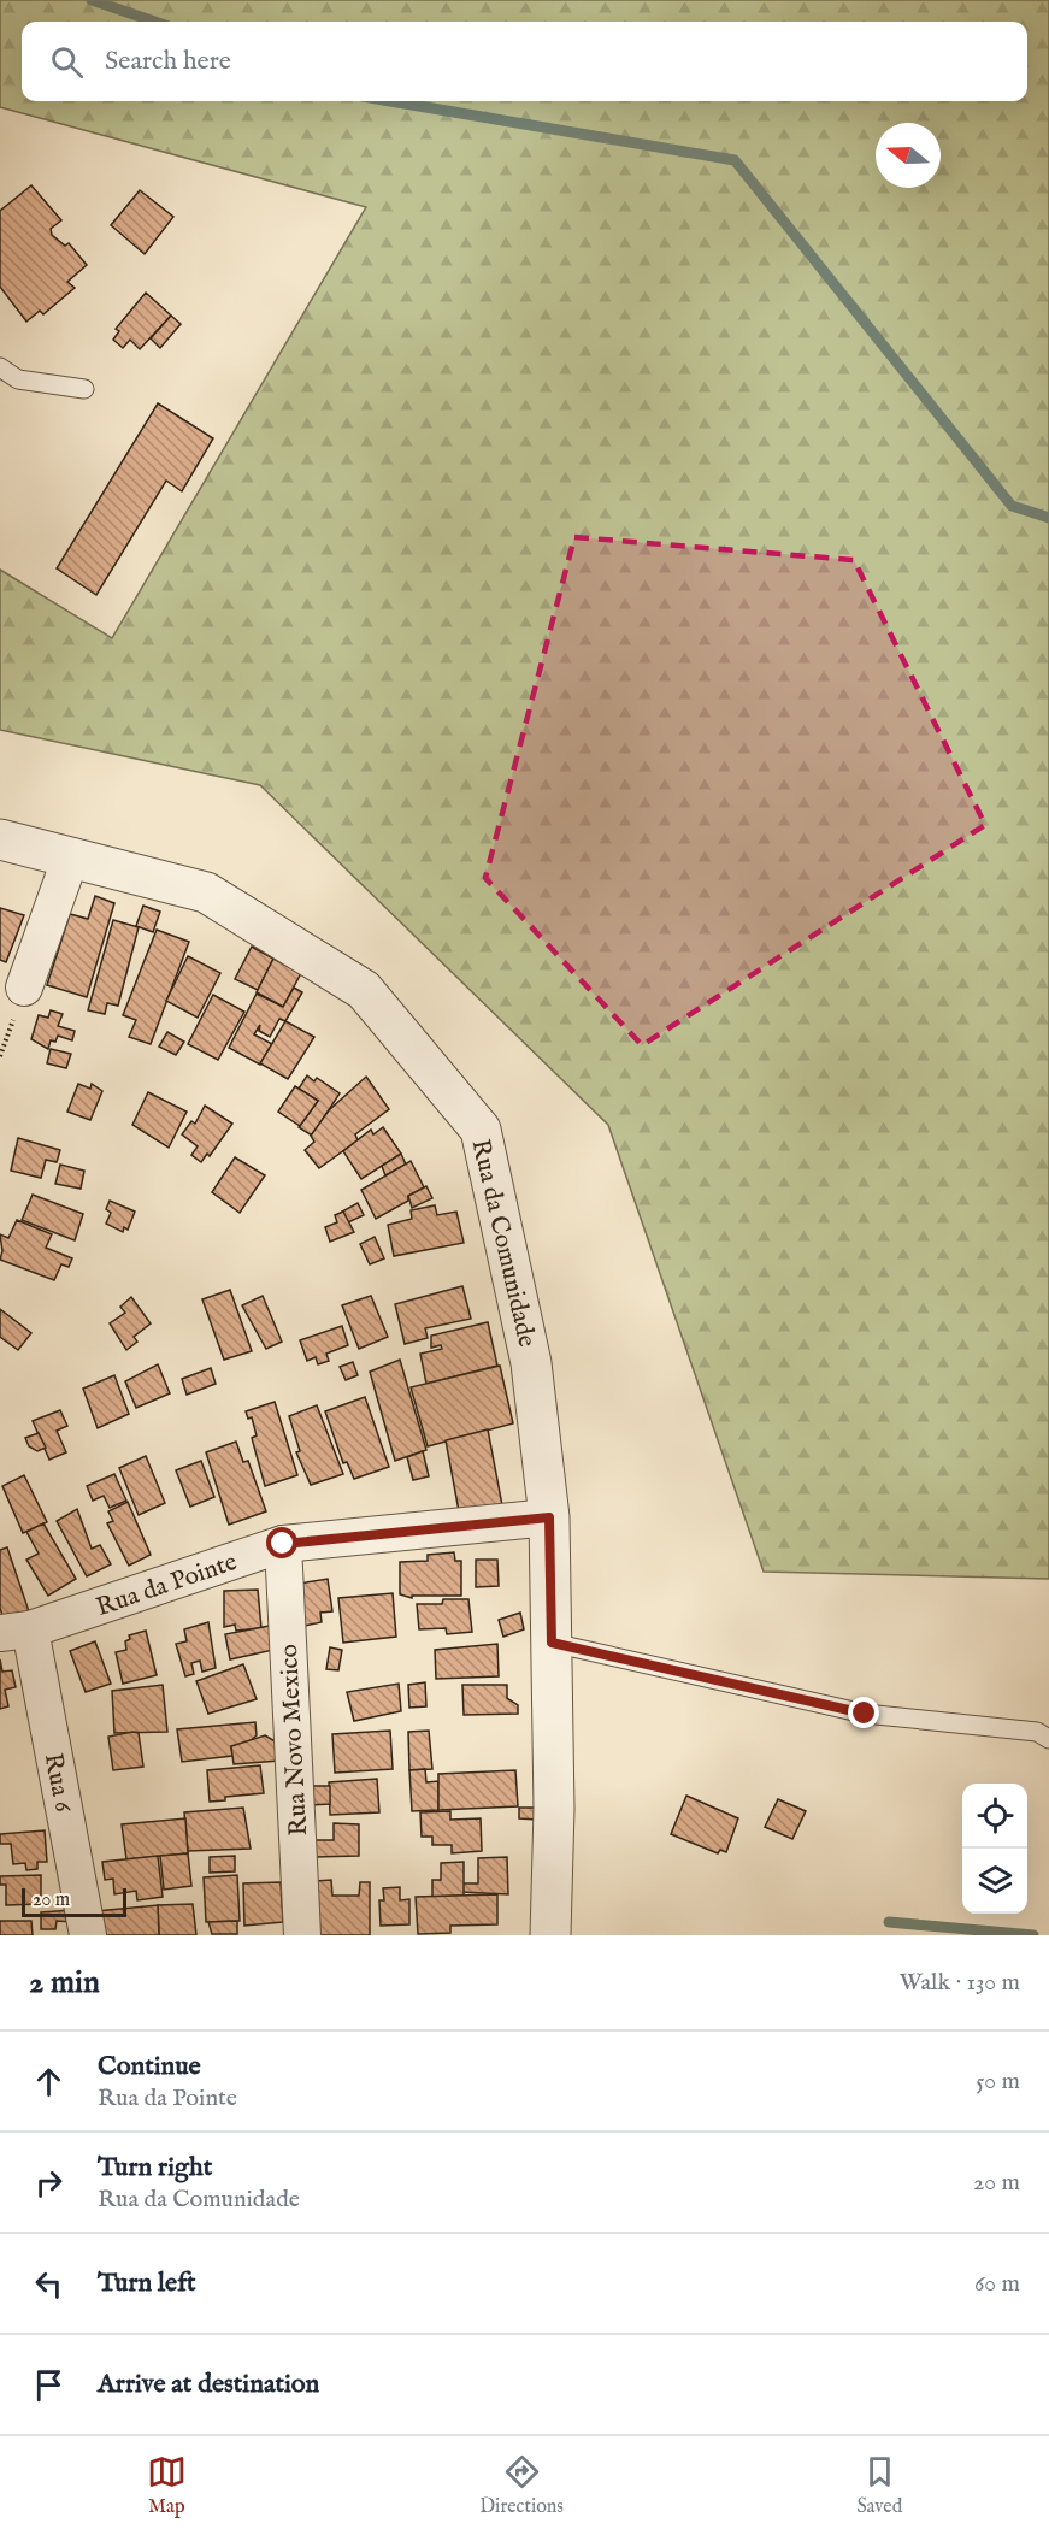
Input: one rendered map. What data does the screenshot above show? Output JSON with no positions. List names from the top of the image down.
{
  "streets": {
    "street": [
      "Rua da Comunidade",
      "Rua da Pointe",
      "Rua Novo Mexico",
      "Rua 6"
    ]
  },
  "crossings": [
    ["Rua da Comunidade", "Rua da Pointe"],
    ["Rua da Pointe", "Rua Novo Mexico"],
    ["Rua da Pointe", "Rua 6"]
  ],
  "scale_bar": "20 m",
  "north": "left",
  "page": {
    "search": "Search here",
    "scale": "20 m",
    "heading": ["2 min", "Walk · 130 m"],
    "list": [
      ["Continue", "Rua da Pointe", "50 m"],
      ["Turn right", "Rua da Comunidade", "20 m"],
      ["Turn left", "60 m"],
      "Arrive at destination"
    ],
    "nav": ["Map", "Directions", "Saved"]
  }
}
